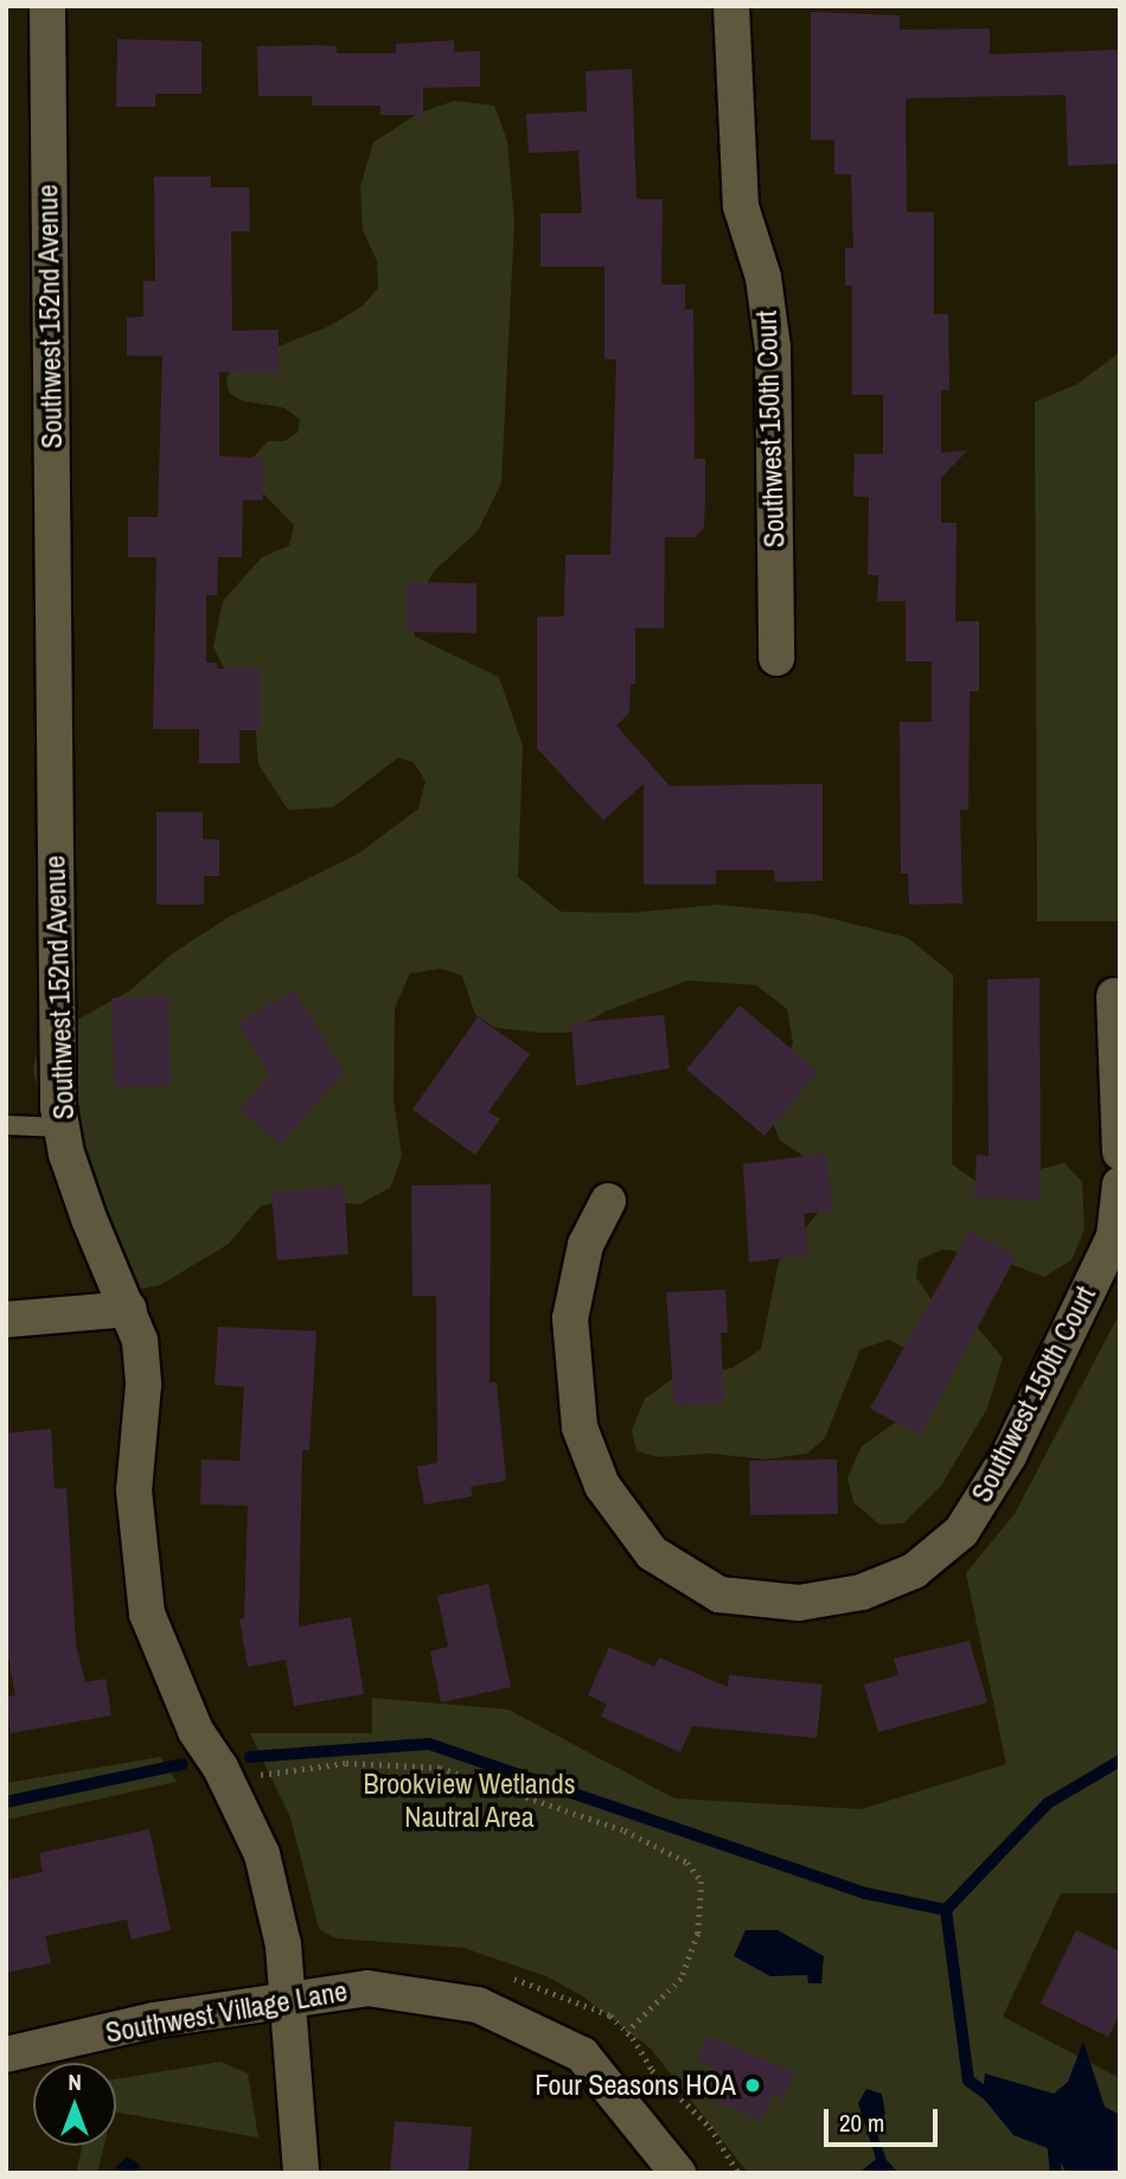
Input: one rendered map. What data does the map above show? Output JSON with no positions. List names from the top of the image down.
{
  "streets": {
    "street": ["Southwest 152nd Avenue", "Southwest 150th Court", "Southwest Village Lane"]
  },
  "crossings": [
    ["Southwest 152nd Avenue", "Southwest Village Lane"]
  ],
  "parks": ["Brookview Wetlands Nautral Area"],
  "places": ["Four Seasons HOA"],
  "scale_bar": "20 m",
  "north": "top"
}
